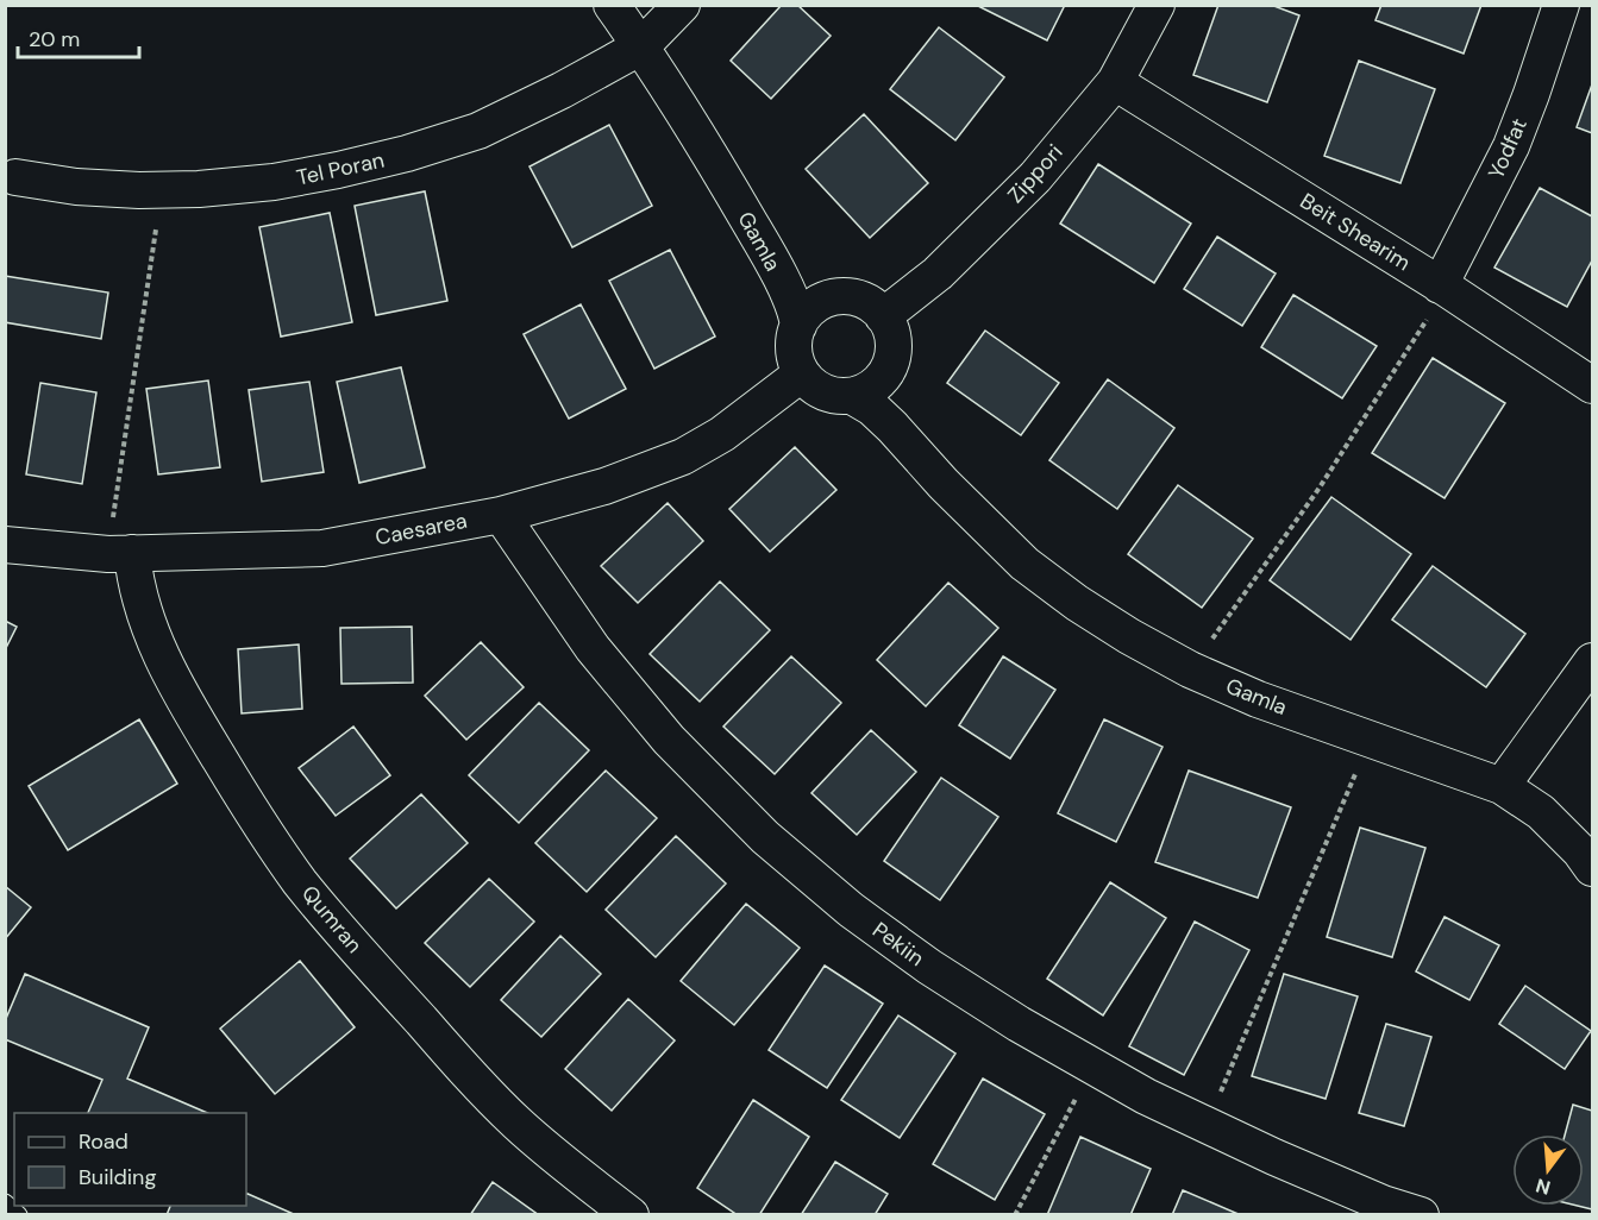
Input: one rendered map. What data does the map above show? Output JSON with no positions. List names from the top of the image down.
{
  "streets": {
    "street": [
      "Yodfat",
      "Tel Poran",
      "Zippori",
      "Beit Shearim",
      "Gamla",
      "Caesarea",
      "Qumran",
      "Pekiin"
    ]
  },
  "crossings": [
    ["Yodfat", "Beit Shearim"],
    ["Tel Poran", "Gamla"],
    ["Zippori", "Beit Shearim"],
    ["Zippori", "Gamla"],
    ["Zippori", "Caesarea"],
    ["Gamla", "Caesarea"],
    ["Caesarea", "Qumran"],
    ["Caesarea", "Pekiin"]
  ],
  "legend": ["Road", "Building"],
  "scale_bar": "20 m",
  "north": "bottom"
}
